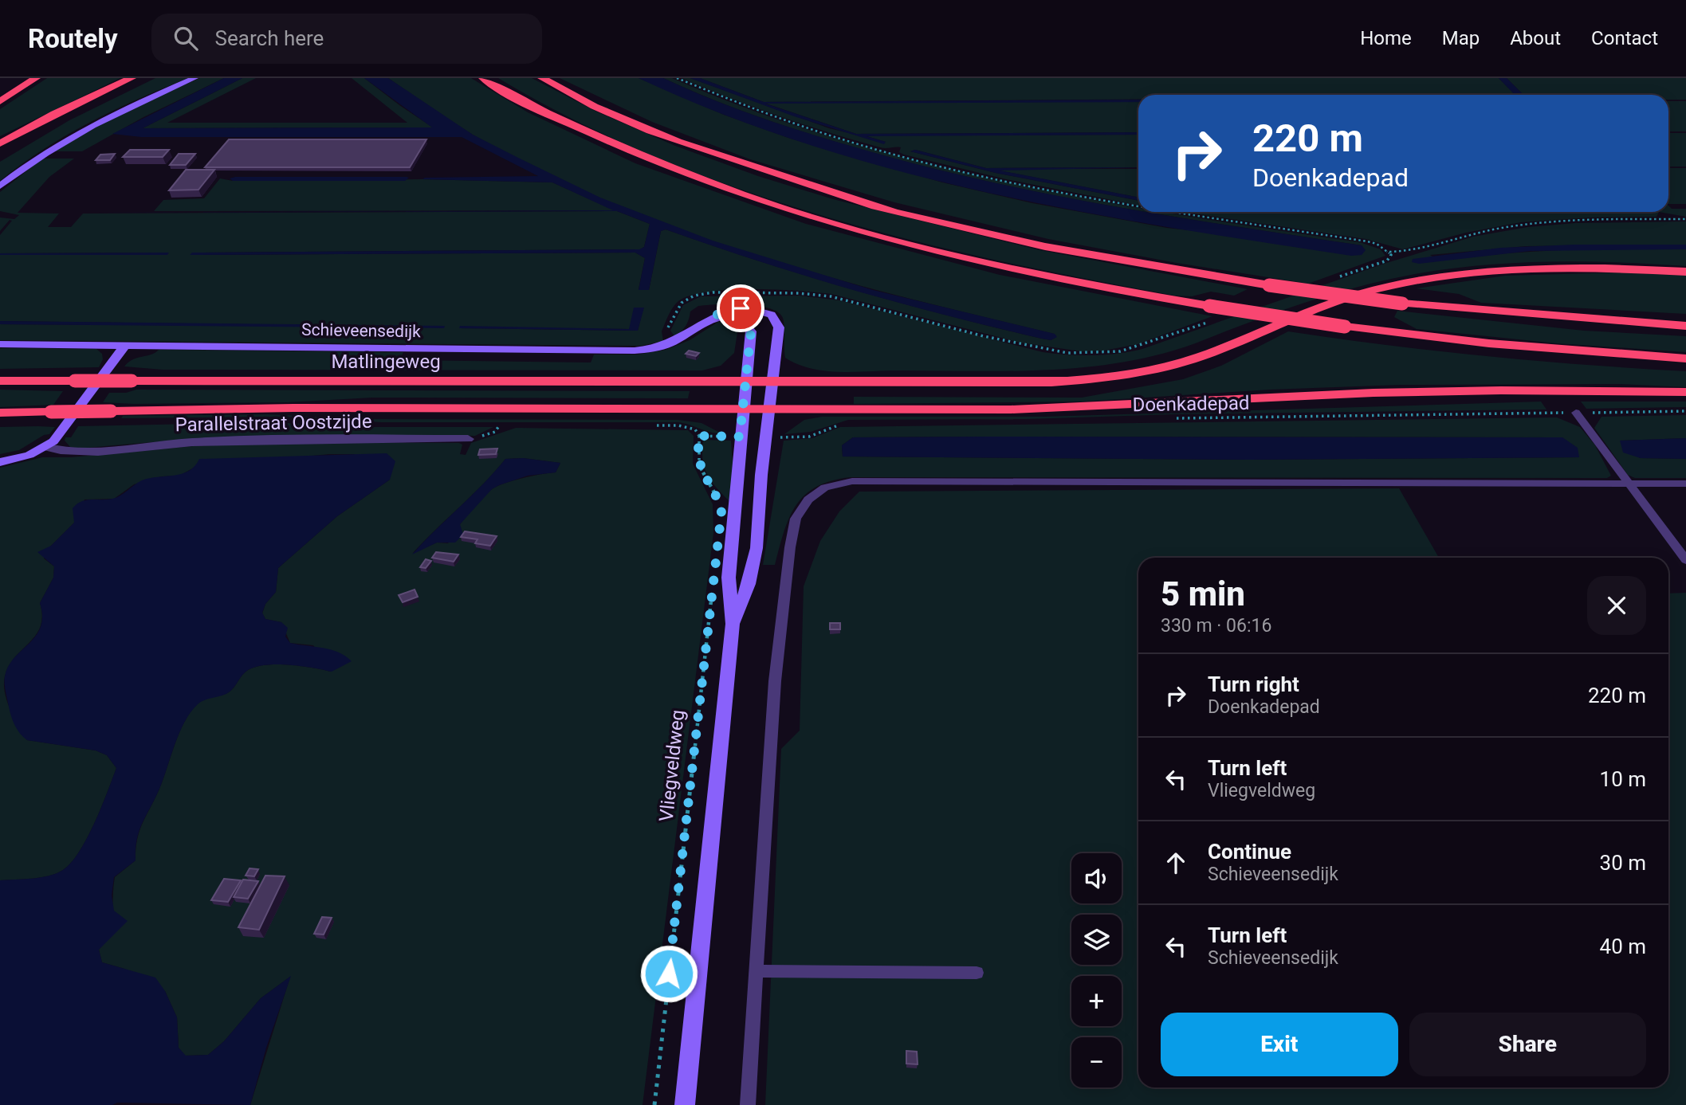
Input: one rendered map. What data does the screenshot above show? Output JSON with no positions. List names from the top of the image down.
{
  "streets": {
    "highway": ["Matlingeweg"],
    "street": ["Schieveensedijk", "Parallelstraat Oostzijde"],
    "path": ["Doenkadepad", "Vliegveldweg"]
  },
  "crossings": [
    ["Schieveensedijk", "Matlingeweg"]
  ],
  "page": {
    "header": "Routely",
    "search": "Search here",
    "nav": [
      "Home",
      "Map",
      "About",
      "Contact"
    ],
    "turn": ["220 m", "Doenkadepad"],
    "heading": ["5 min", "330 m · 06:16"],
    "list": [
      {
        "name": "Turn right",
        "note": "Doenkadepad",
        "value": "220 m"
      },
      {
        "name": "Turn left",
        "note": "Vliegveldweg",
        "value": "10 m"
      },
      {
        "name": "Continue",
        "note": "Schieveensedijk",
        "value": "30 m"
      },
      {
        "name": "Turn left",
        "note": "Schieveensedijk",
        "value": "40 m"
      }
    ],
    "map_buttons": ["+", "−"],
    "buttons": ["Exit", "Share"]
  }
}
